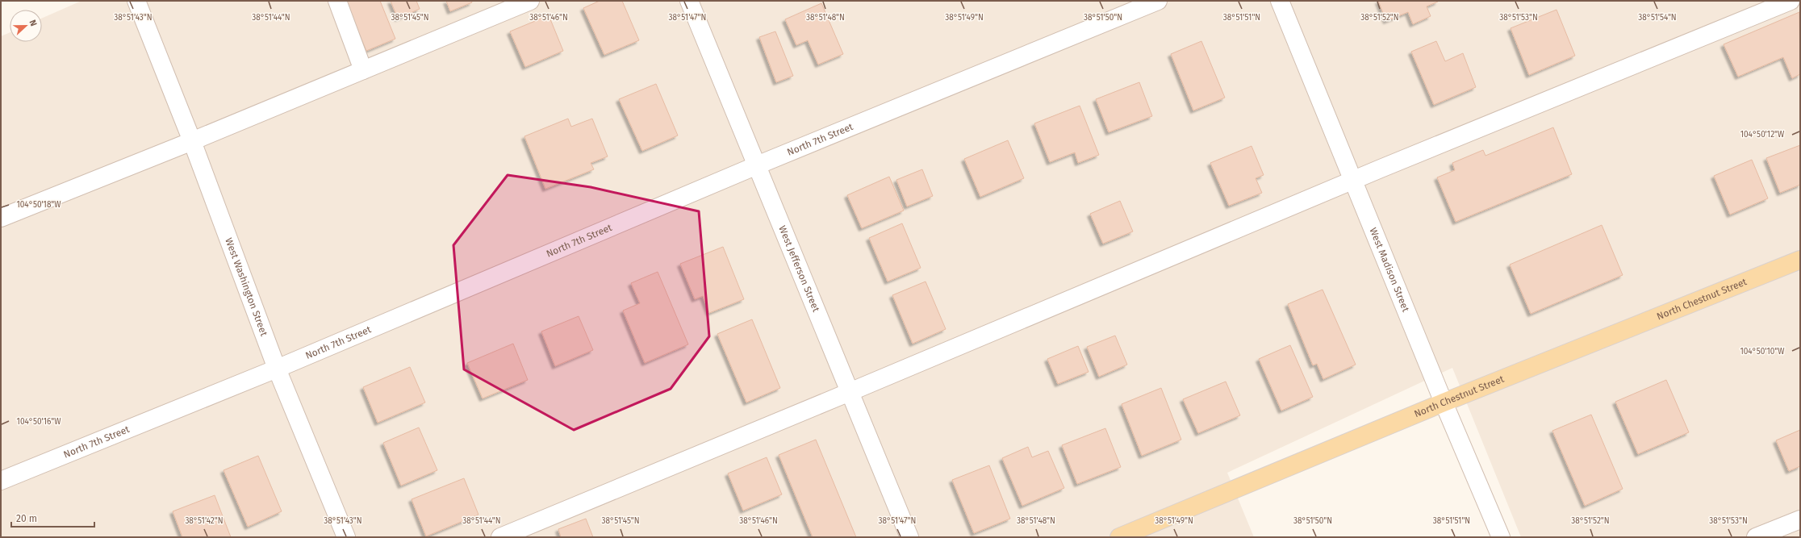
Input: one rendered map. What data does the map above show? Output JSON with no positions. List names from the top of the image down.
{
  "streets": {
    "main road": ["North Chestnut Street"],
    "street": [
      "North 7th Street",
      "West Jefferson Street",
      "West Madison Street",
      "West Washington Street"
    ]
  },
  "crossings": [
    ["North 7th Street", "West Jefferson Street"],
    ["North 7th Street", "West Washington Street"],
    ["West Madison Street", "North Chestnut Street"]
  ],
  "scale_bar": "20 m",
  "north": "right",
  "coordinates": [
    "38°51'47\"N",
    "38°51'49\"N",
    "38°51'50\"N",
    "38°51'52\"N",
    "38°51'53\"N",
    "38°51'43\"N",
    "38°51'44\"N",
    "38°51'45\"N",
    "38°51'46\"N",
    "38°51'48\"N",
    "38°51'51\"N",
    "38°51'54\"N",
    "104°50'12\"W",
    "104°50'18\"W",
    "104°50'10\"W",
    "104°50'16\"W",
    "38°51'42\"N"
  ]
}
